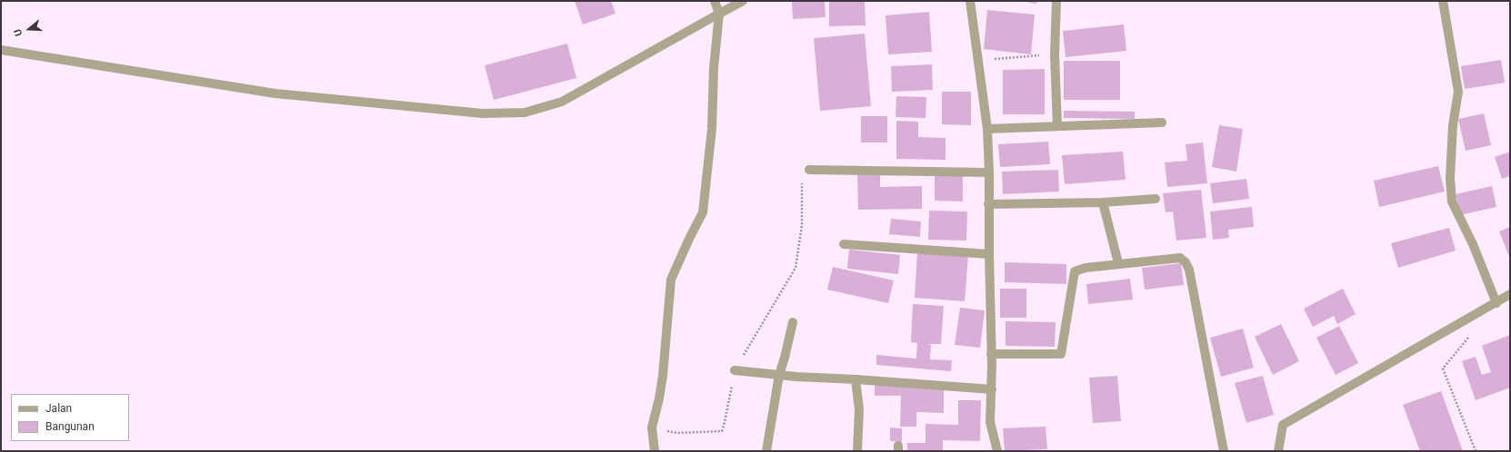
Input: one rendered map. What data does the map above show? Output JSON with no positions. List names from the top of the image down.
{
  "legend": ["Jalan", "Bangunan"],
  "north": "left"
}
